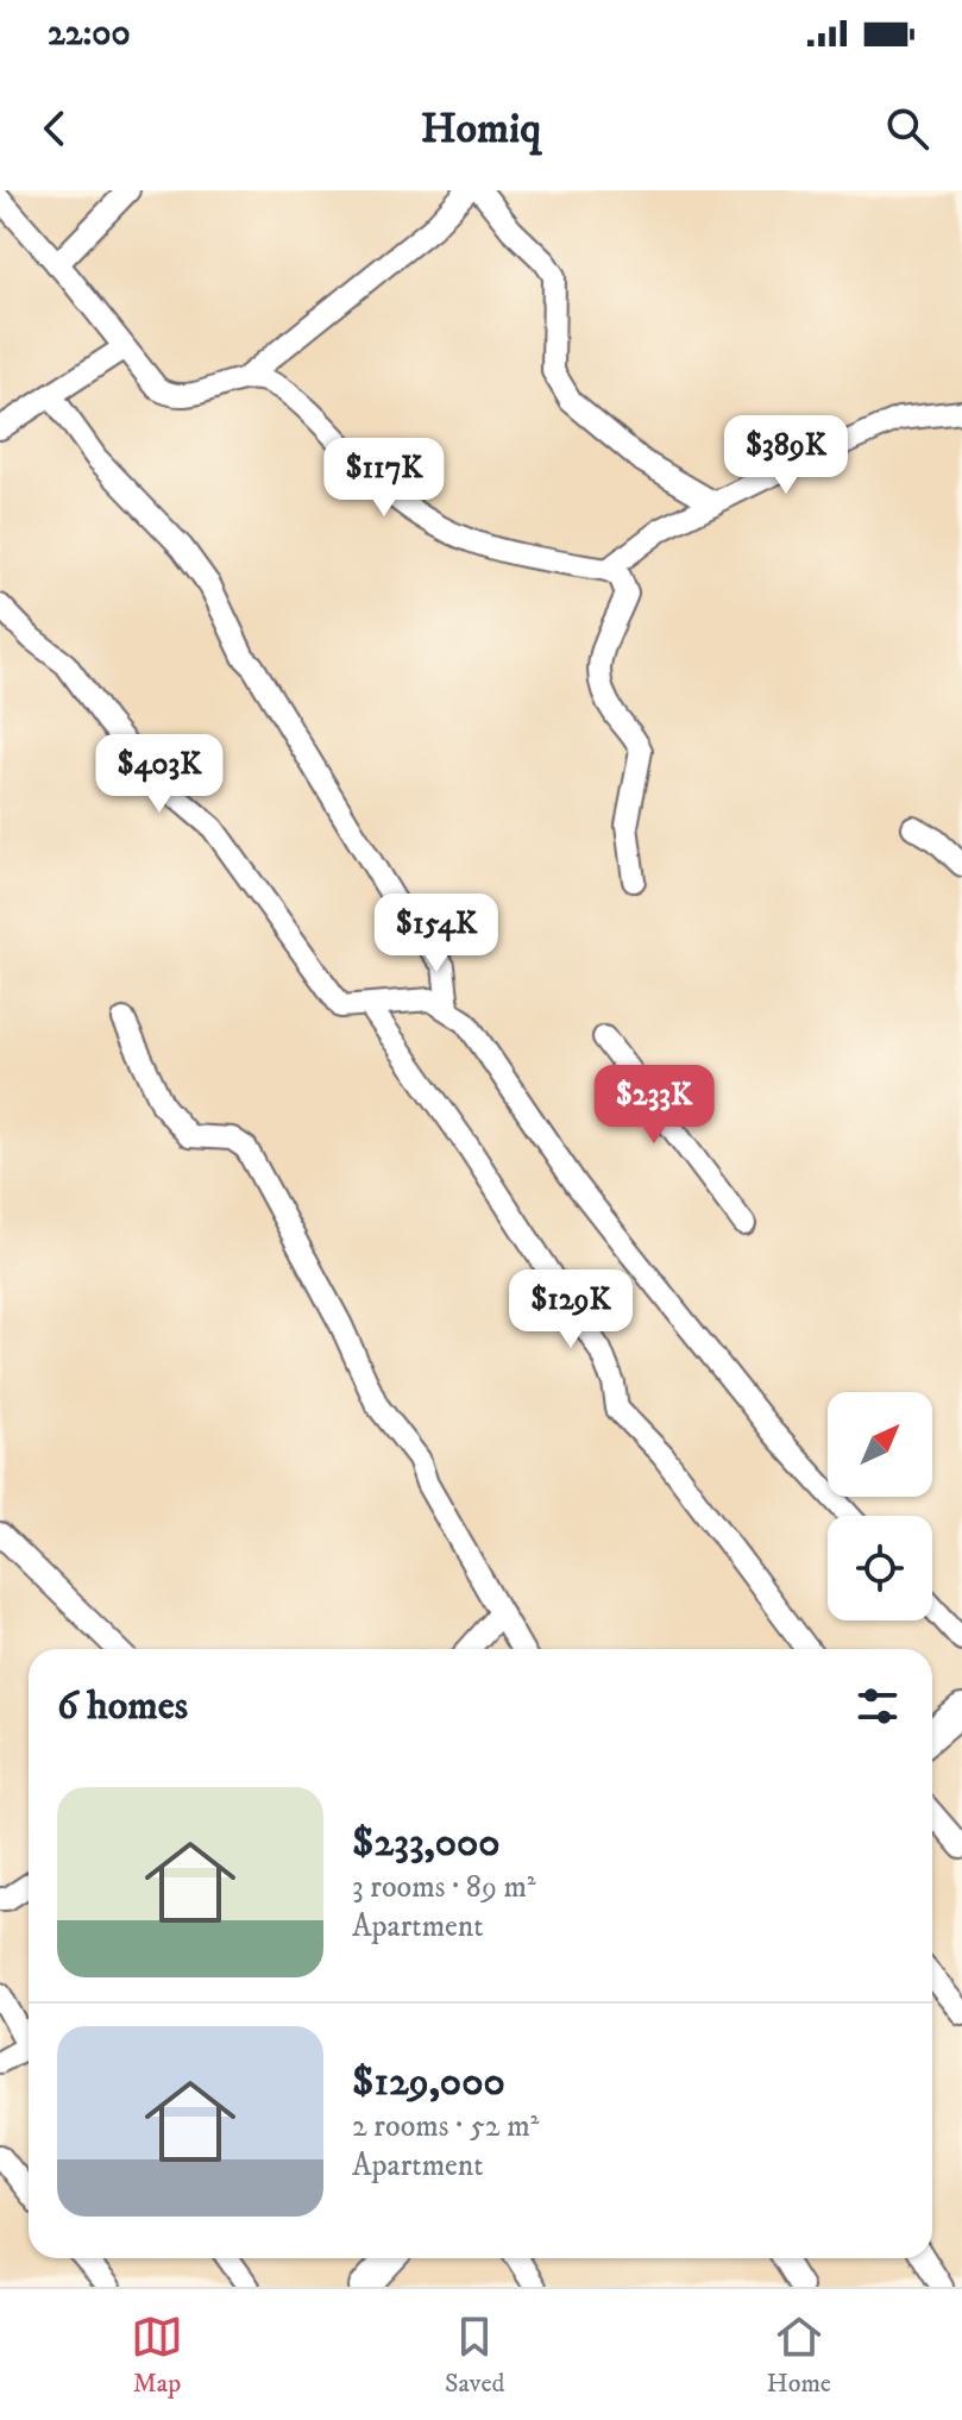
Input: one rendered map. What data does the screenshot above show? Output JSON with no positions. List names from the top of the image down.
{
  "north": "top right",
  "page": {
    "status": "22:00",
    "header": "Homiq",
    "price": [
      "$389K",
      "$117K",
      "$403K",
      "$154K",
      "$233K",
      "$129K"
    ],
    "heading": "6 homes",
    "list": [
      {
        "name": "$233,000",
        "note": "3 rooms · 89 m² · Apartment"
      },
      {
        "name": "$129,000",
        "note": "2 rooms · 52 m² · Apartment"
      }
    ],
    "tabs": ["Map", "Saved", "Home"]
  }
}
